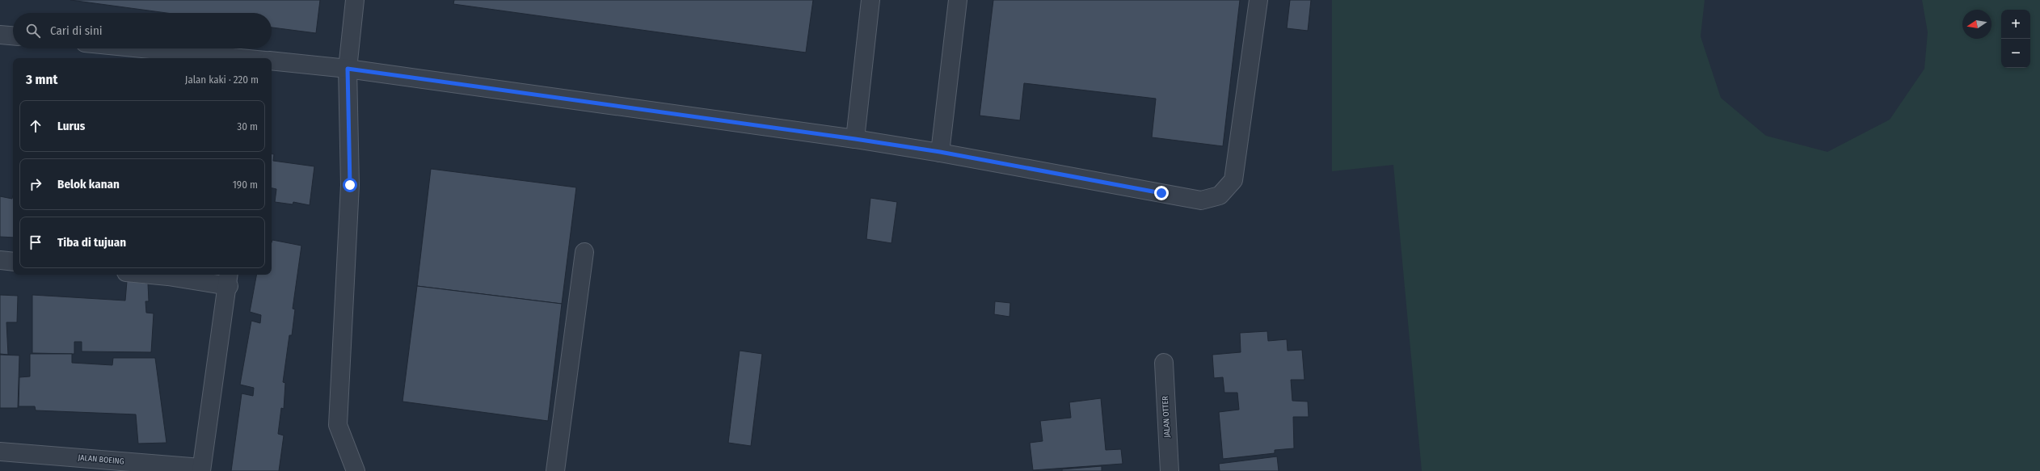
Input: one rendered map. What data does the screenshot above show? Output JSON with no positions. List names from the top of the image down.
{
  "streets": {
    "street": ["JALAN OTTER", "JALAN BOEING"]
  },
  "north": "left",
  "page": {
    "map_buttons": ["+", "−"],
    "search": "Cari di sini",
    "heading": ["3 mnt", "Jalan kaki · 220 m"],
    "list": [
      ["Lurus", "30 m"],
      ["Belok kanan", "190 m"],
      "Tiba di tujuan"
    ]
  }
}
